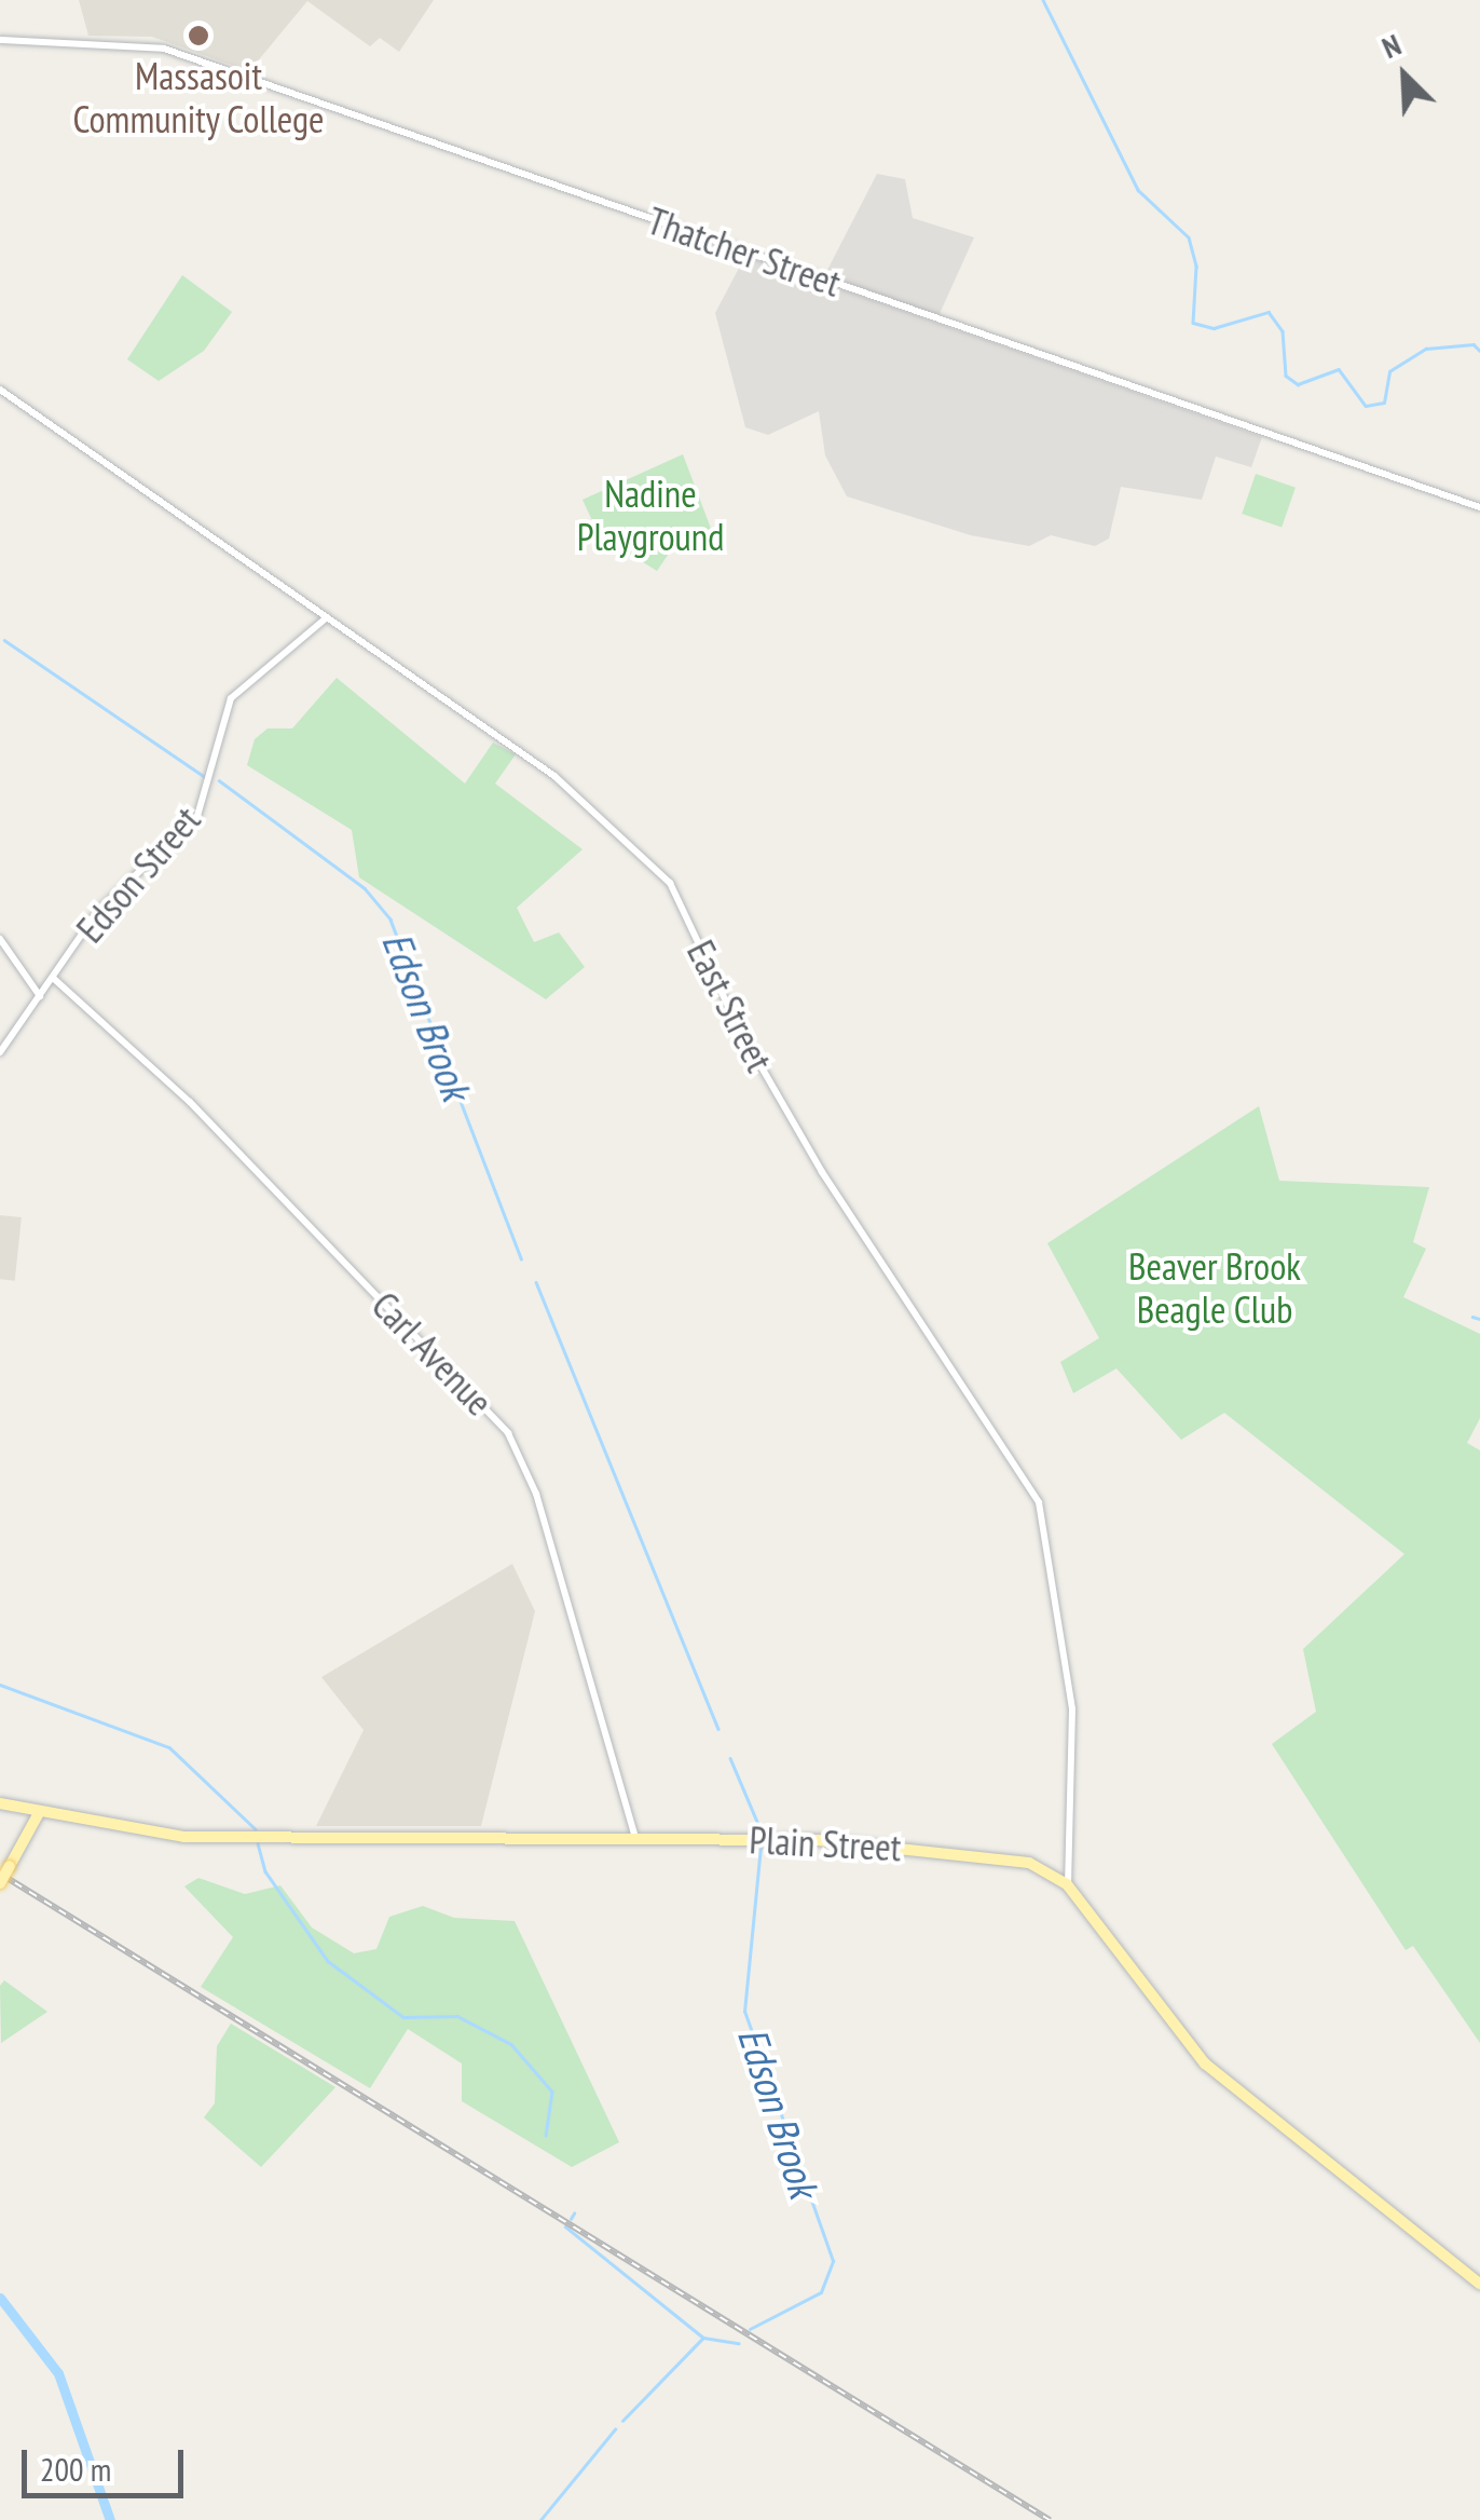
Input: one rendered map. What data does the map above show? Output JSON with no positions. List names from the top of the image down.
{
  "streets": {
    "main road": ["Plain Street"],
    "street": [
      "Thatcher Street",
      "Edson Street",
      "East Street",
      "Carl Avenue"
    ]
  },
  "crossings": [
    ["Edson Street", "East Street"],
    ["Edson Street", "Carl Avenue"],
    ["East Street", "Plain Street"],
    ["Carl Avenue", "Plain Street"]
  ],
  "water": ["Edson Brook"],
  "parks": ["Nadine Playground", "Beaver Brook Beagle Club"],
  "places": ["Massasoit Community College"],
  "scale_bar": "200 m",
  "north": "top left"
}
